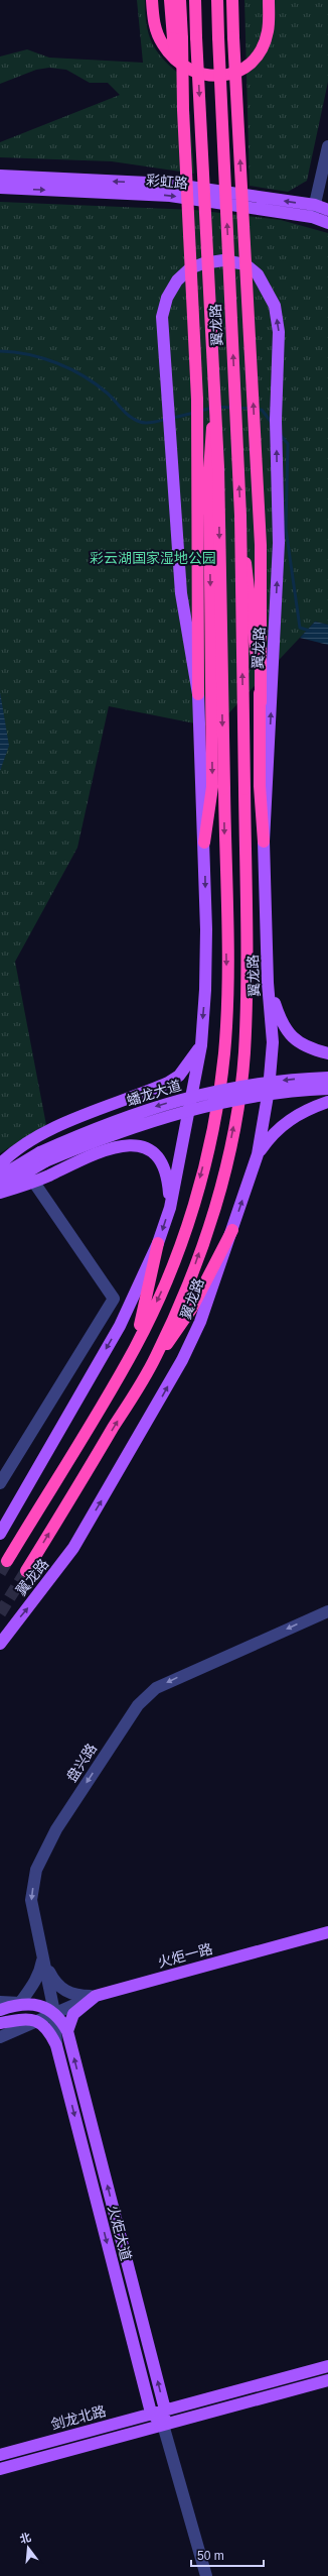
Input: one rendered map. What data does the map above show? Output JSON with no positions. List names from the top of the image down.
{
  "streets": {
    "highway": ["翼龙路"],
    "main road": [
      "彩虹路",
      "蟠龙大道",
      "火炬一路",
      "火炬大道",
      "剑龙北路"
    ],
    "street": ["盘兴路"]
  },
  "crossings": [
    ["盘兴路", "火炬大道"],
    ["火炬一路", "火炬大道"],
    ["火炬大道", "剑龙北路"]
  ],
  "one_way": ["盘兴路"],
  "parks": ["彩云湖国家湿地公园"],
  "scale_bar": "50 m",
  "north": "top"
}
